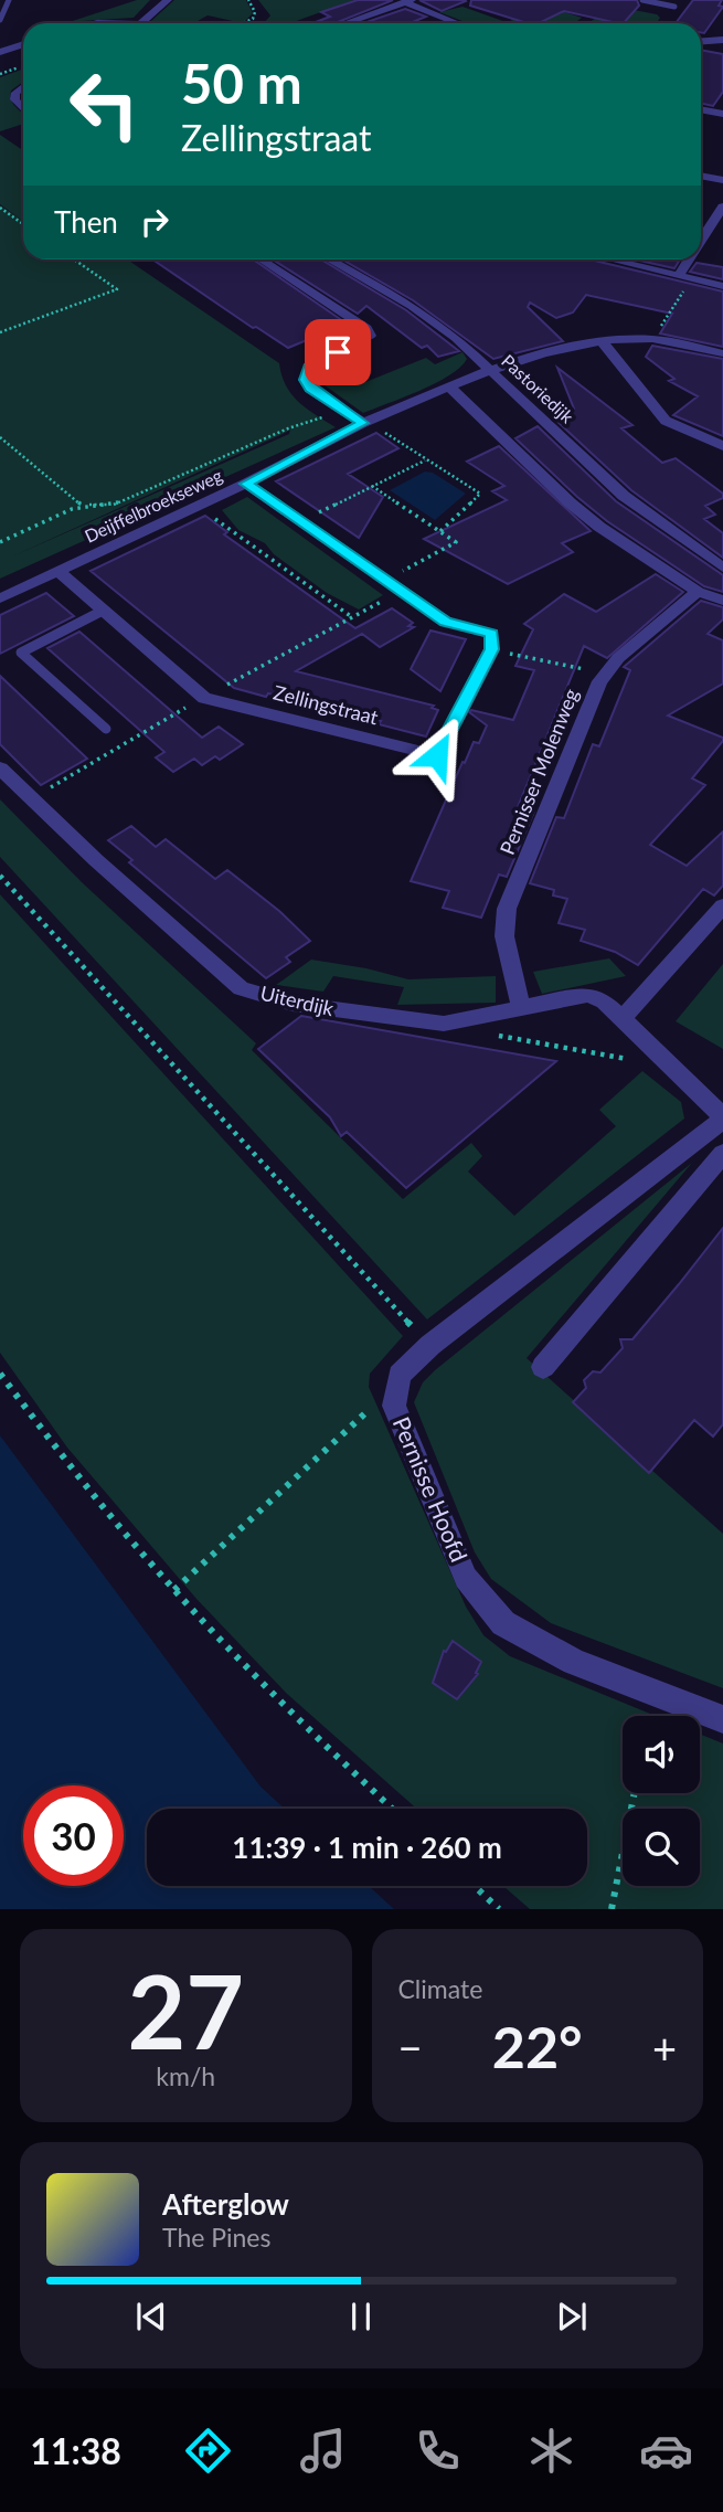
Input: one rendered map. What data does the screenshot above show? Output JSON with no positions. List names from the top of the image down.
{
  "streets": {
    "street": [
      "Pastoriedijk",
      "Deijffelbroekseweg",
      "Zellingstraat",
      "Pernisser Molenweg",
      "Uiterdijk",
      "Pernisse Hoofd"
    ]
  },
  "crossings": [
    ["Pastoriedijk", "Deijffelbroekseweg"],
    ["Deijffelbroekseweg", "Zellingstraat"],
    ["Pernisser Molenweg", "Uiterdijk"],
    ["Uiterdijk", "Pernisse Hoofd"]
  ],
  "page": {
    "turn": ["50 m", "Zellingstraat"],
    "then": "Then",
    "limit": "30",
    "trip": "11:39 · 1 min · 260 m",
    "tile": [
      ["27", "km/h"],
      "Climate"
    ],
    "heat": ["−", "22°", "+"],
    "song": ["Afterglow", "The Pines"],
    "tabs": "11:38"
  }
}
